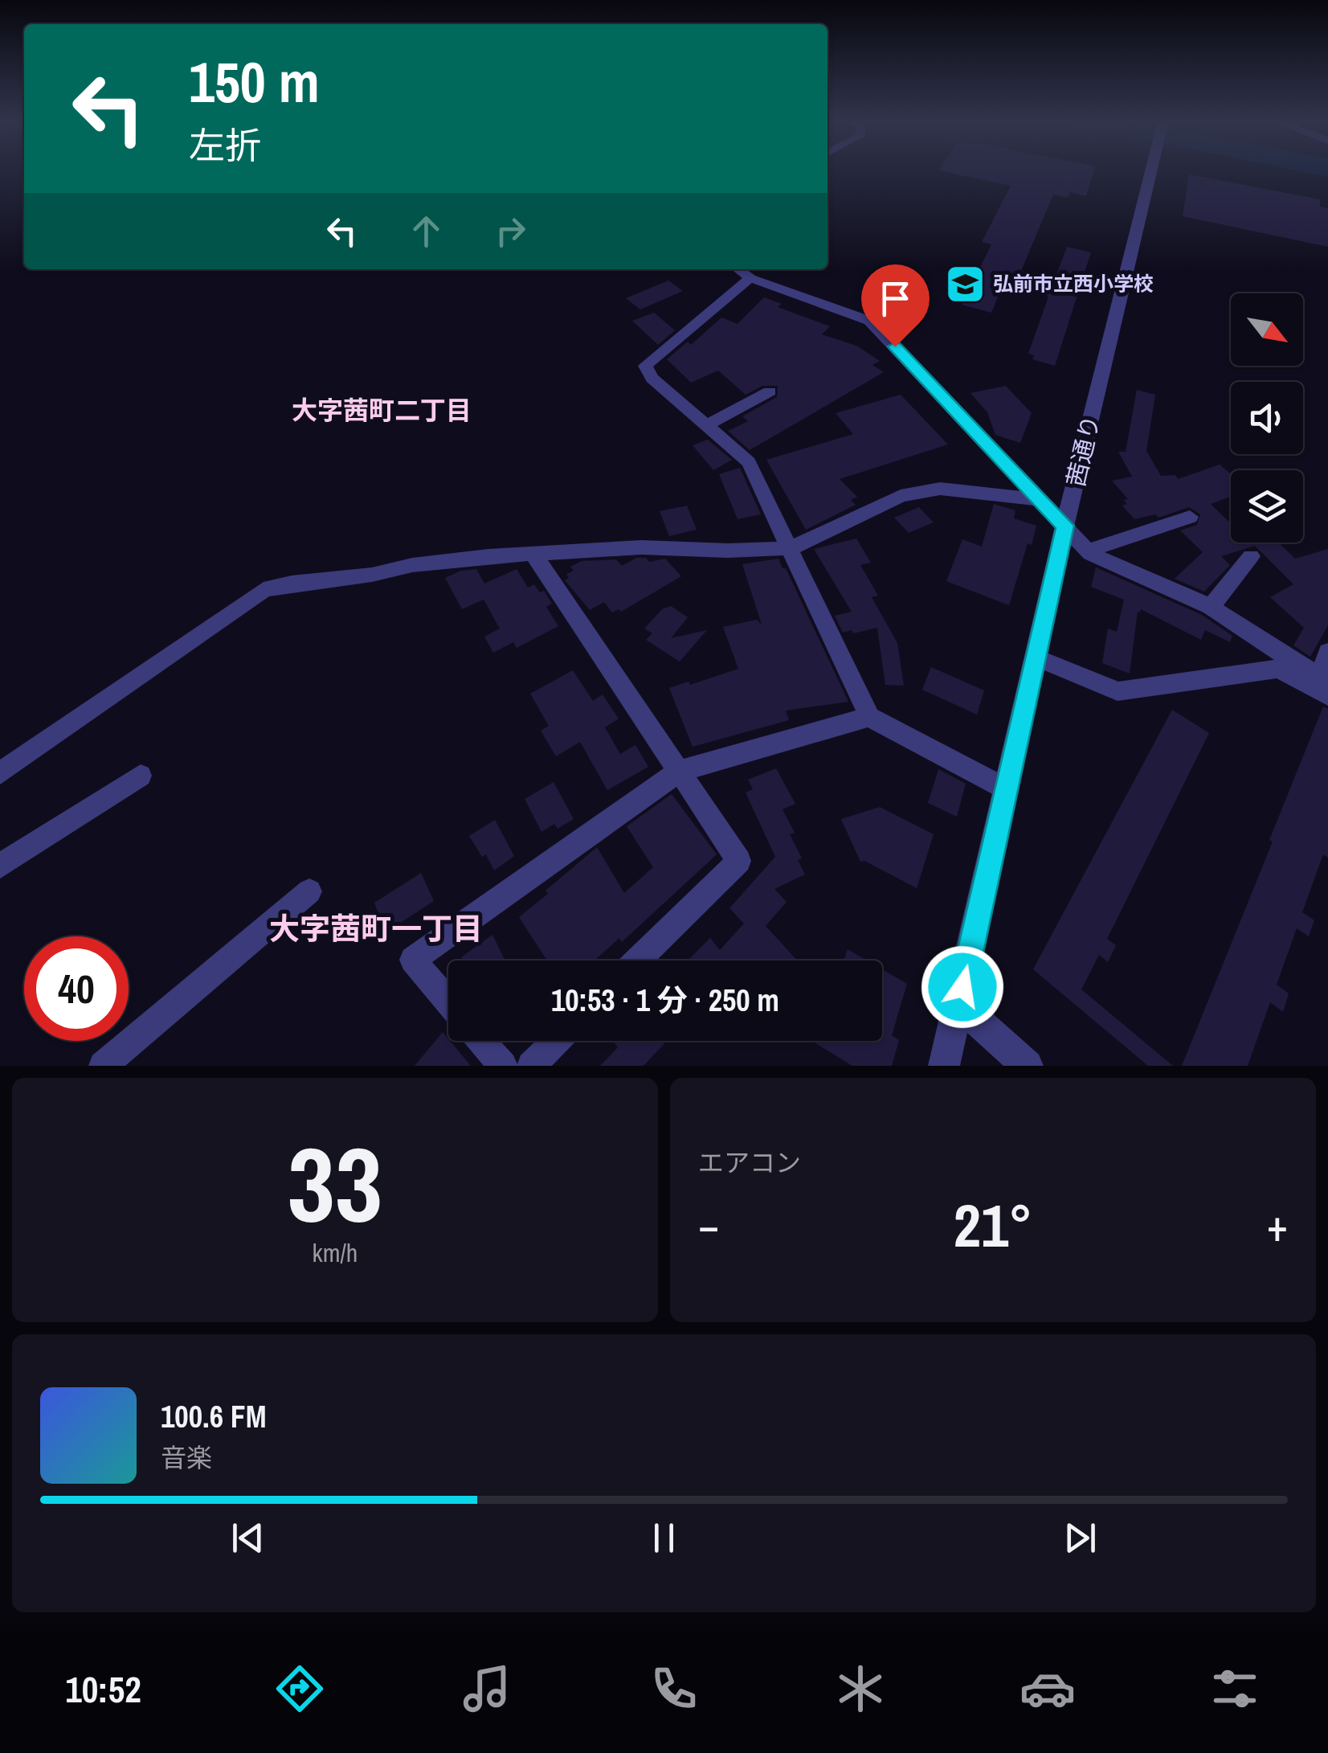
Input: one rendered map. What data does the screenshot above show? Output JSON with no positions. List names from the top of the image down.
{
  "streets": {
    "street": ["茜通り"]
  },
  "districts": ["大字茜町二丁目", "大字茜町一丁目"],
  "places": {
    "school or university": ["弘前市立西小学校"]
  },
  "north": "bottom right",
  "page": {
    "turn": ["150 m", "左折"],
    "limit": "40",
    "trip": "10:53 · 1 分 · 250 m",
    "tile": [
      ["33", "km/h"],
      "エアコン"
    ],
    "heat": ["−", "21°", "+"],
    "song": ["100.6 FM", "音楽"],
    "tabs": "10:52"
  }
}
